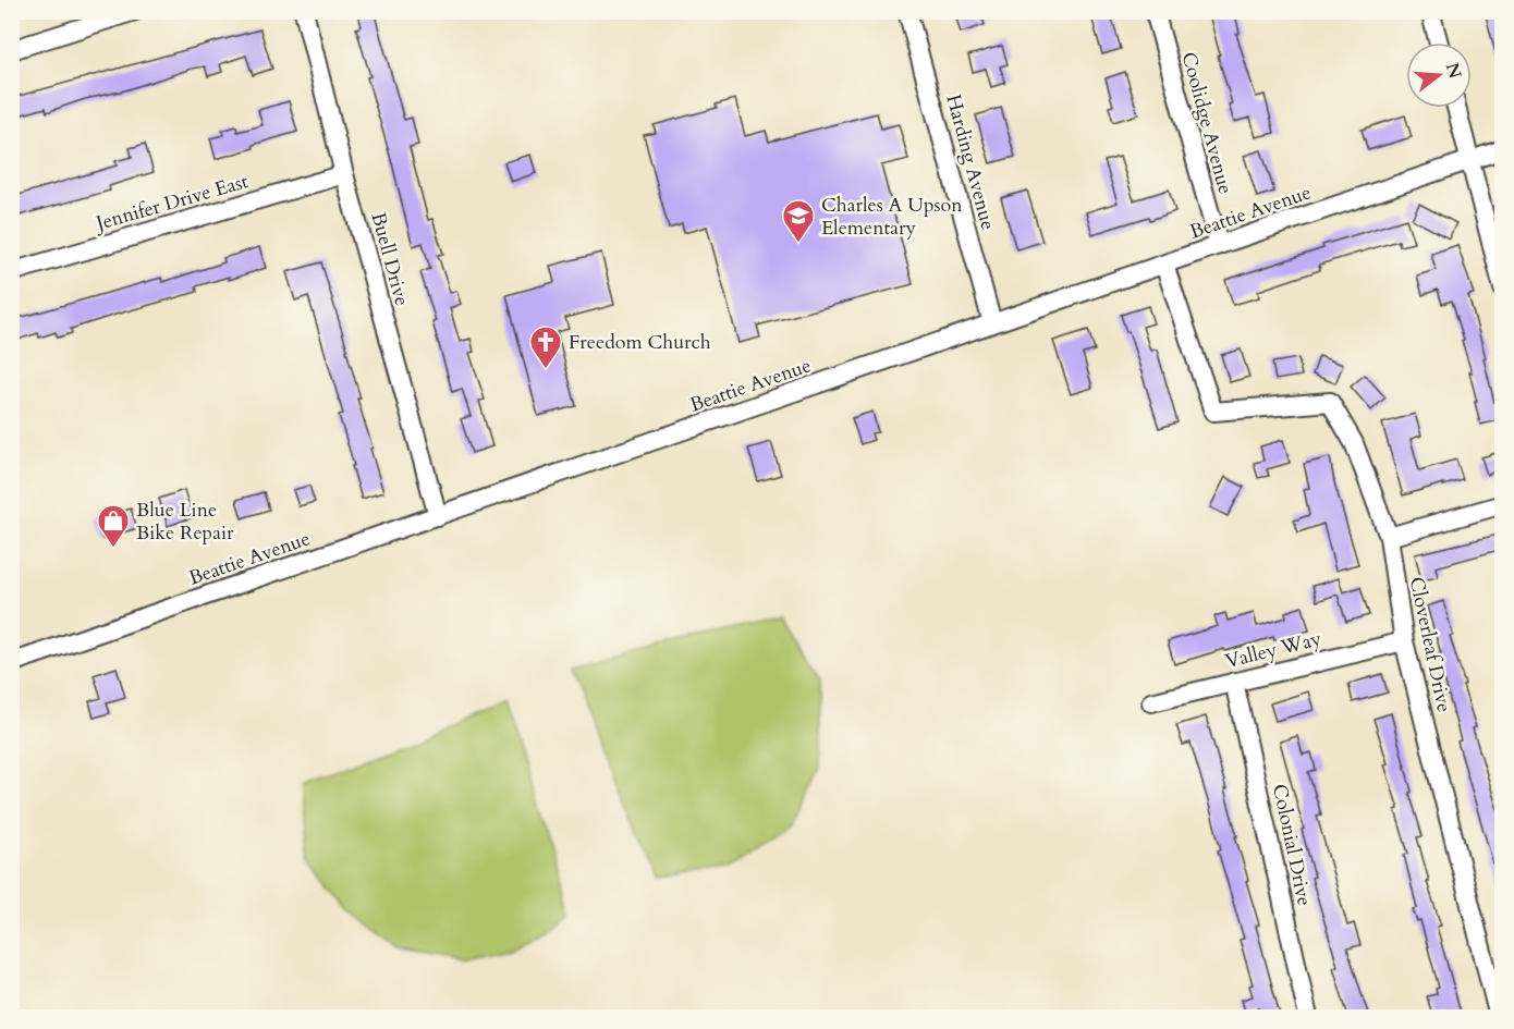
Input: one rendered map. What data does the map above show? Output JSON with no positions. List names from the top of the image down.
{
  "streets": {
    "street": [
      "Coolidge Avenue",
      "Harding Avenue",
      "Jennifer Drive East",
      "Beattie Avenue",
      "Buell Drive",
      "Cloverleaf Drive",
      "Valley Way",
      "Colonial Drive"
    ]
  },
  "crossings": [
    ["Coolidge Avenue", "Beattie Avenue"],
    ["Harding Avenue", "Beattie Avenue"],
    ["Jennifer Drive East", "Buell Drive"],
    ["Beattie Avenue", "Buell Drive"],
    ["Beattie Avenue", "Cloverleaf Drive"],
    ["Cloverleaf Drive", "Valley Way"],
    ["Valley Way", "Colonial Drive"]
  ],
  "places": {
    "school or university": ["Charles A Upson Elementary"],
    "church": ["Freedom Church"],
    "shop": ["Blue Line Bike Repair"]
  },
  "north": "right"
}
